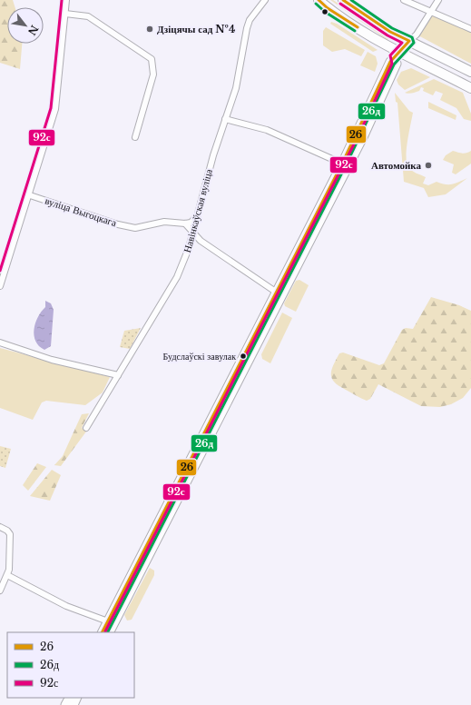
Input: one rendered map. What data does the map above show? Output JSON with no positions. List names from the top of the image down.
{
  "streets": {
    "street": ["Навінкаўская вуліца", "вуліца Выгоцкага"]
  },
  "places": ["Дзіцячы сад №4", "Автомойка", "Будслаўскі завулак"],
  "lines": ["transit line 26", "transit line 26д", "transit line 92с"],
  "legend": ["26", "26д", "92с"],
  "north": "bottom right"
}
